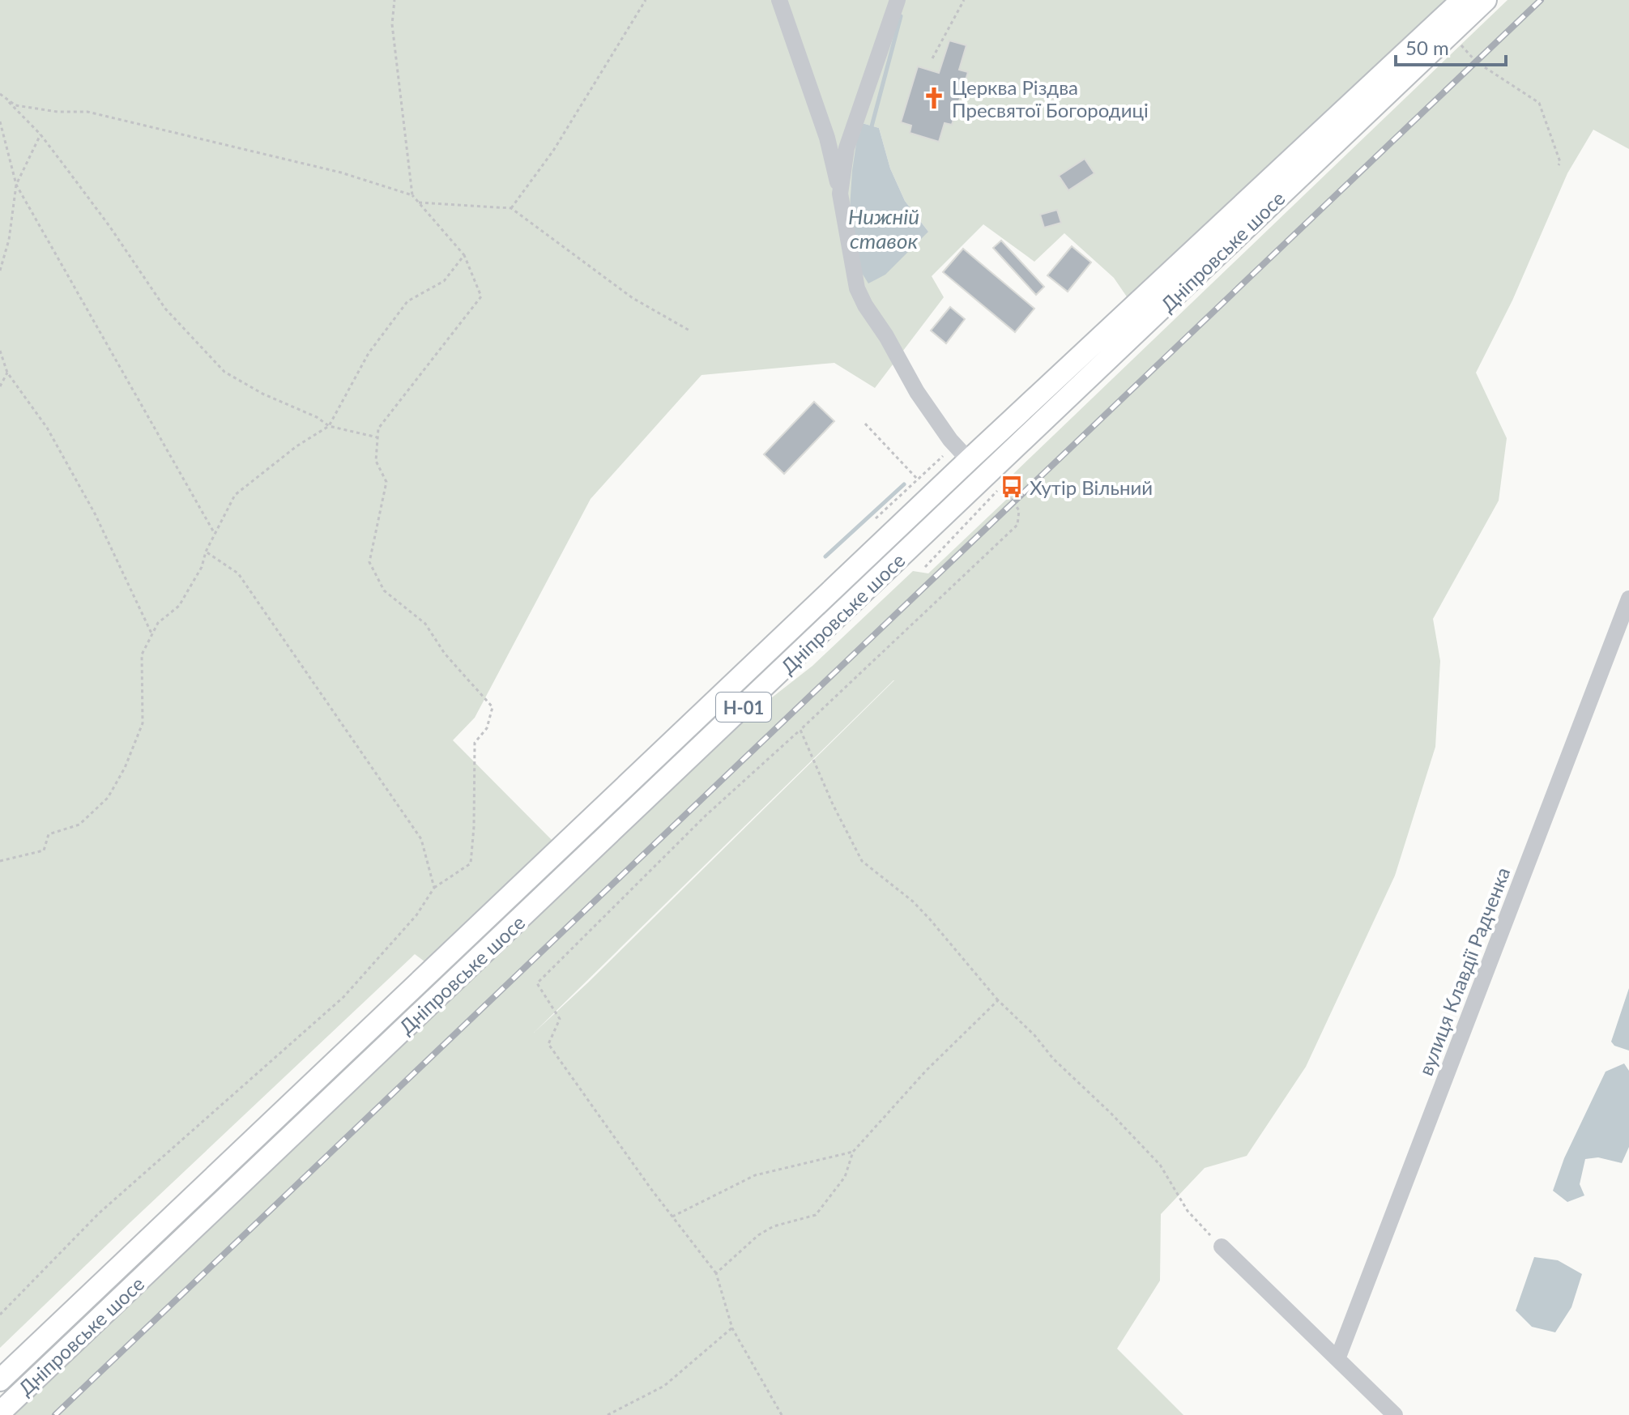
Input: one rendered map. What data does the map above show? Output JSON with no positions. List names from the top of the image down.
{
  "streets": {
    "main road": ["Дніпровське шосе", "Н-01"],
    "street": ["вулиця Клавдії Радченка"]
  },
  "water": ["Нижній ставок"],
  "places": {
    "church": ["Церква Різдва Пресвятої Богородиці"],
    "bus stop": ["Хутір Вільний"]
  },
  "scale_bar": "50 m"
}
